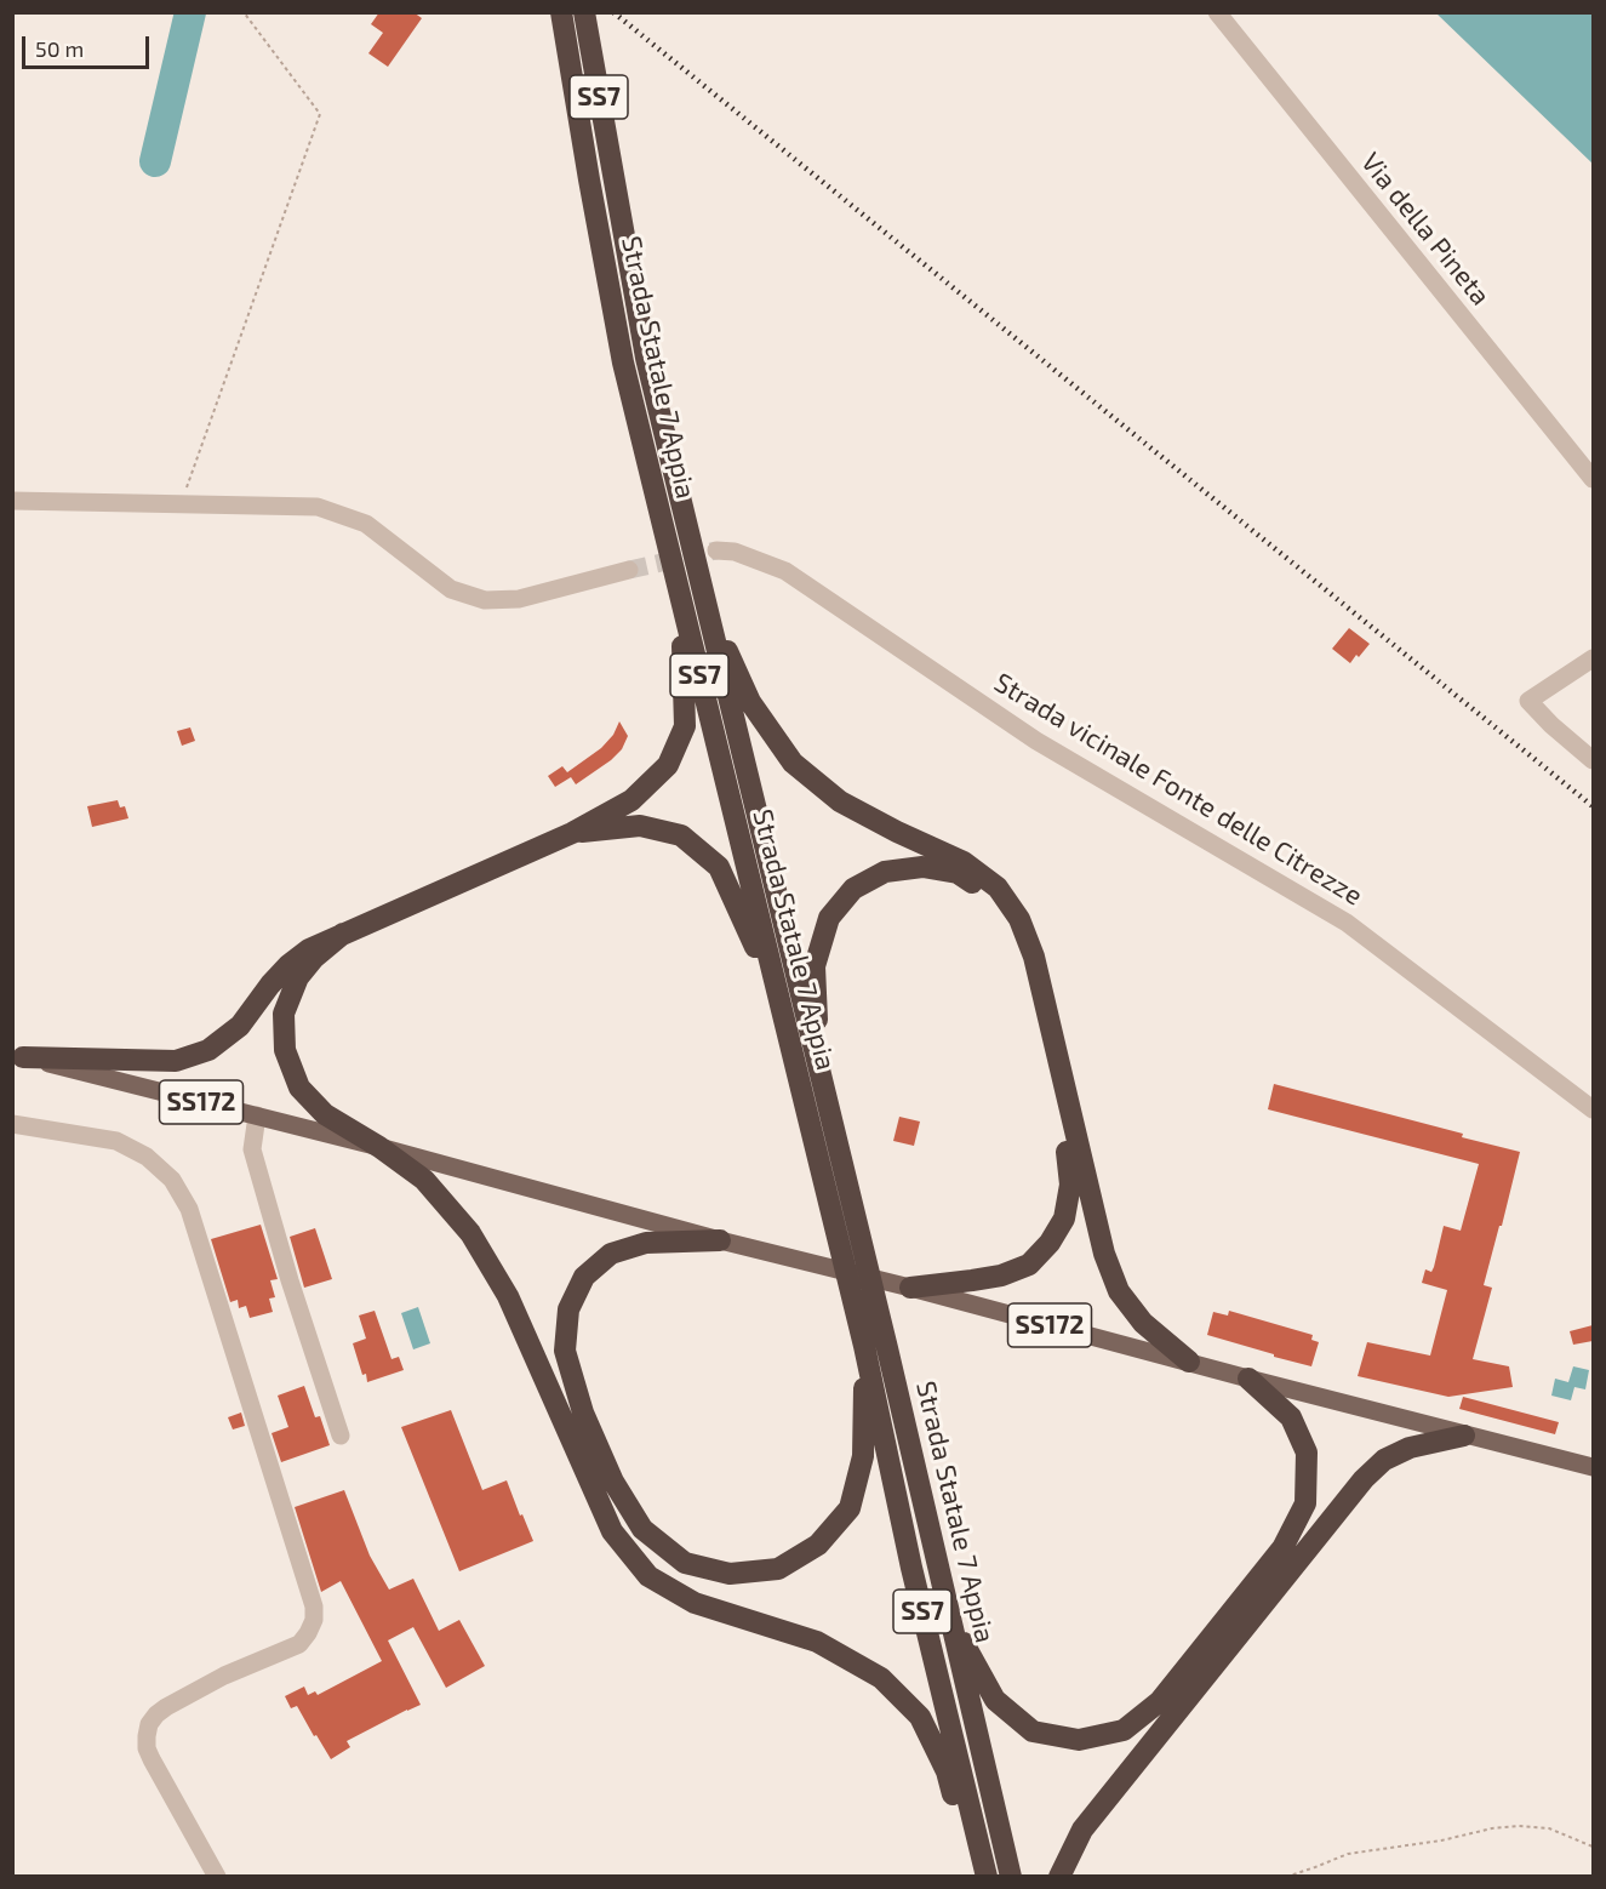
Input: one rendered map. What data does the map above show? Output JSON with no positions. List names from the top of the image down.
{
  "streets": {
    "highway": ["SS7", "Strada Statale 7 Appia"],
    "main road": ["SS172"],
    "street": ["Via della Pineta", "Strada vicinale Fonte delle Citrezze"]
  },
  "scale_bar": "50 m"
}
